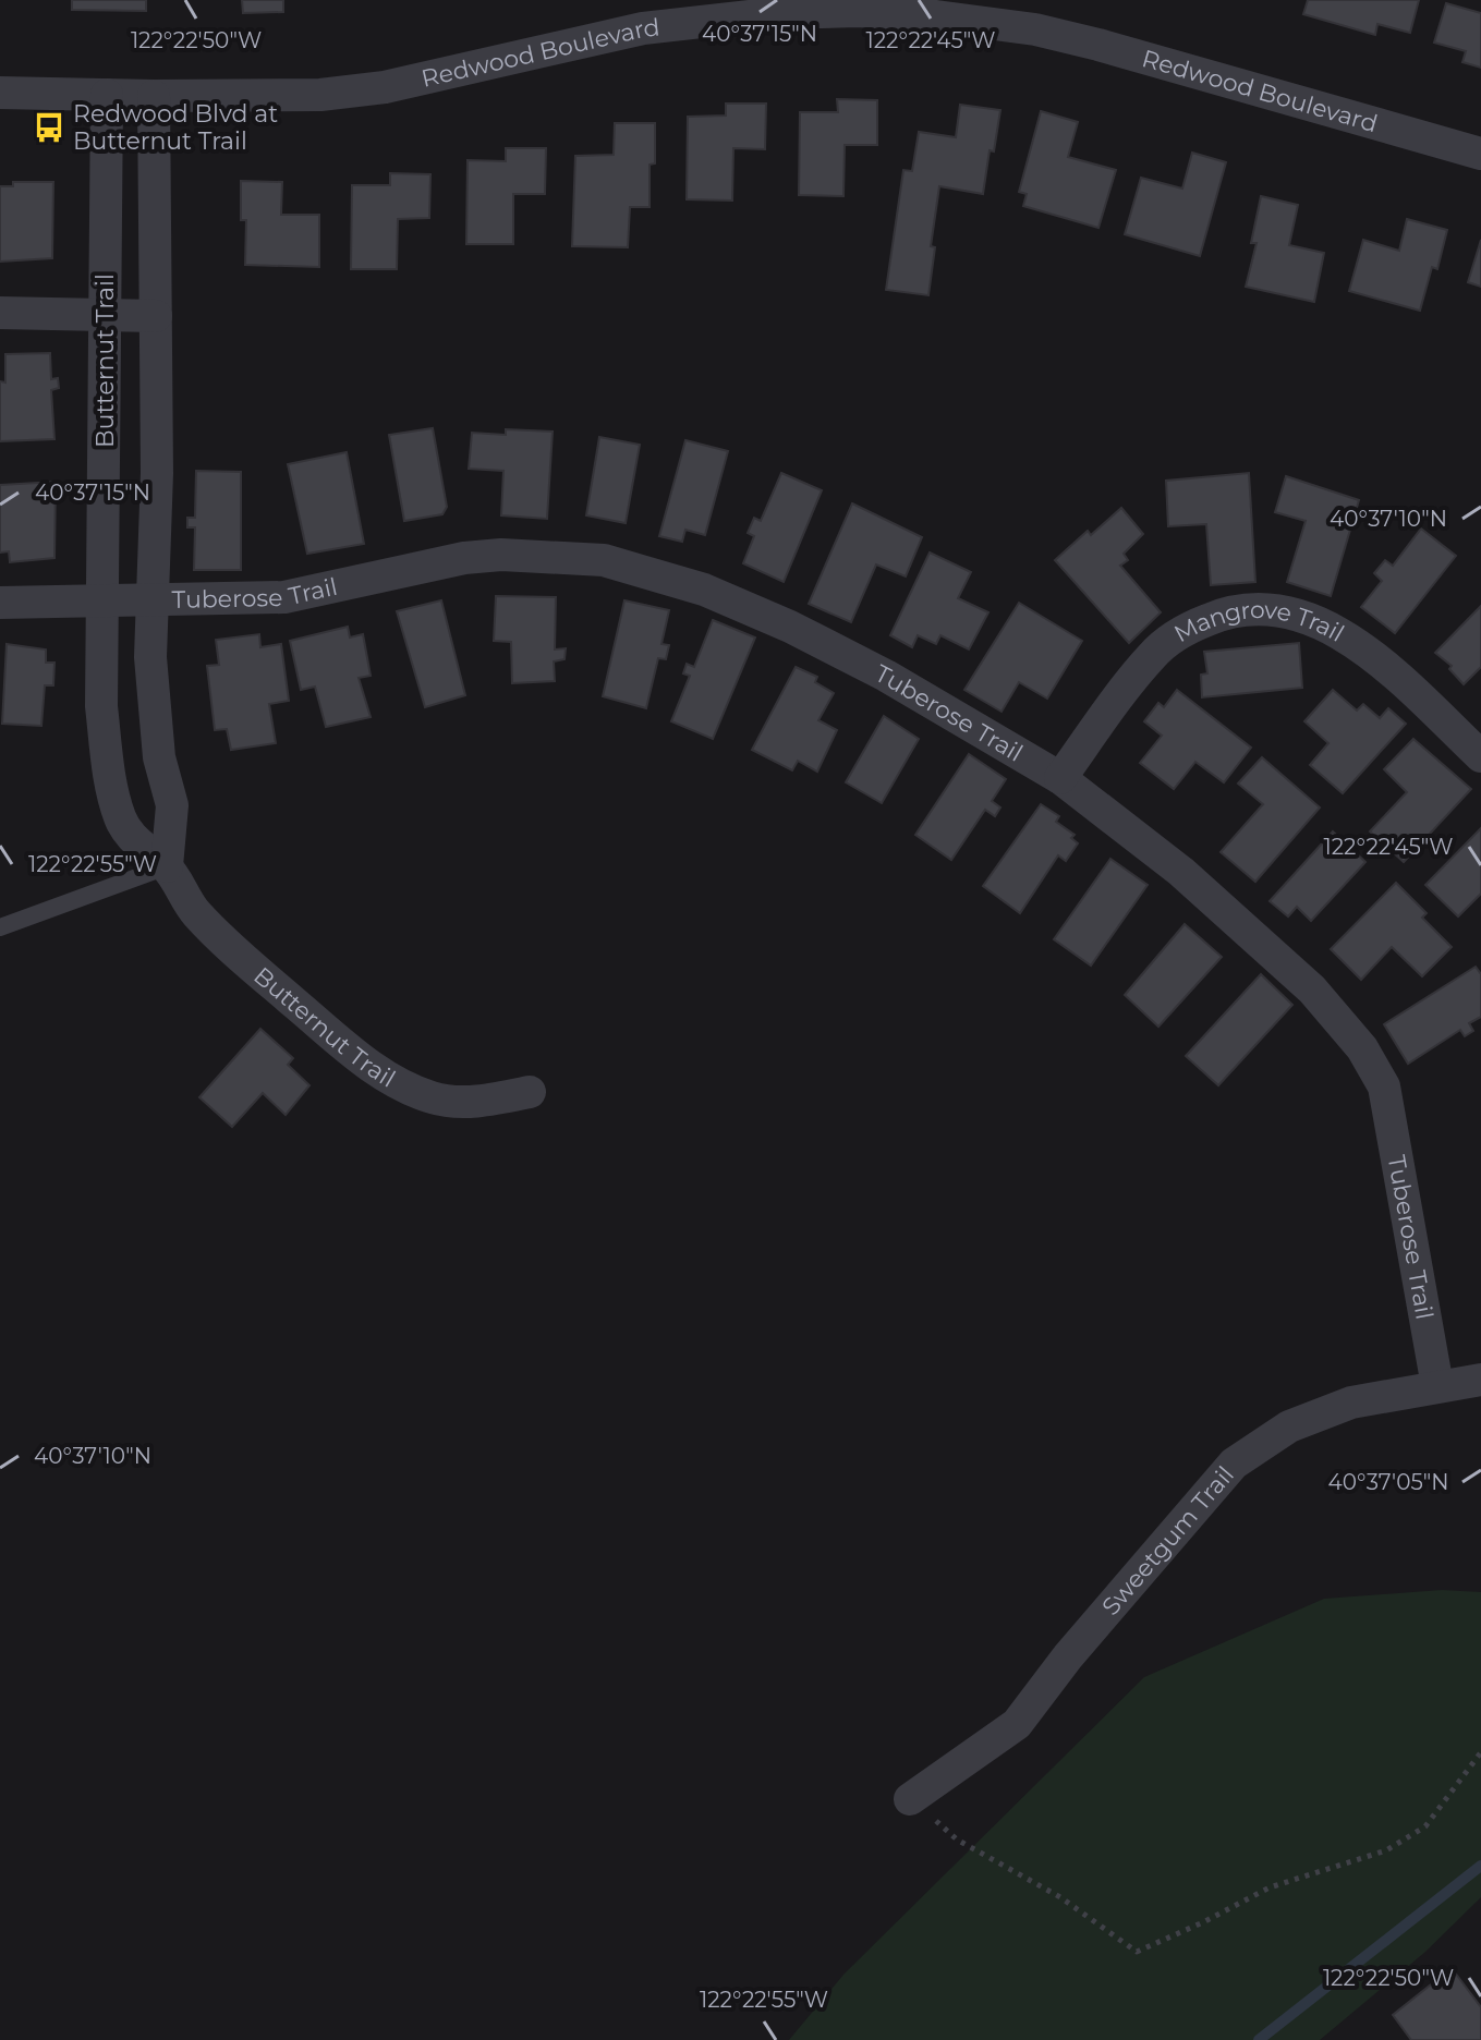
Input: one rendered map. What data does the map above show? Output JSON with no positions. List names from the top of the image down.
{
  "streets": {
    "street": [
      "Redwood Boulevard",
      "Butternut Trail",
      "Tuberose Trail",
      "Mangrove Trail",
      "Sweetgum Trail"
    ]
  },
  "crossings": [
    ["Redwood Boulevard", "Butternut Trail"],
    ["Butternut Trail", "Tuberose Trail"],
    ["Tuberose Trail", "Mangrove Trail"],
    ["Tuberose Trail", "Sweetgum Trail"]
  ],
  "places": {
    "bus stop": ["Redwood Blvd at Butternut Trail"]
  },
  "coordinates": [
    "40°37'15\"N",
    "122°22'50\"W",
    "122°22'45\"W",
    "40°37'10\"N",
    "122°22'55\"W",
    "40°37'05\"N"
  ]
}
